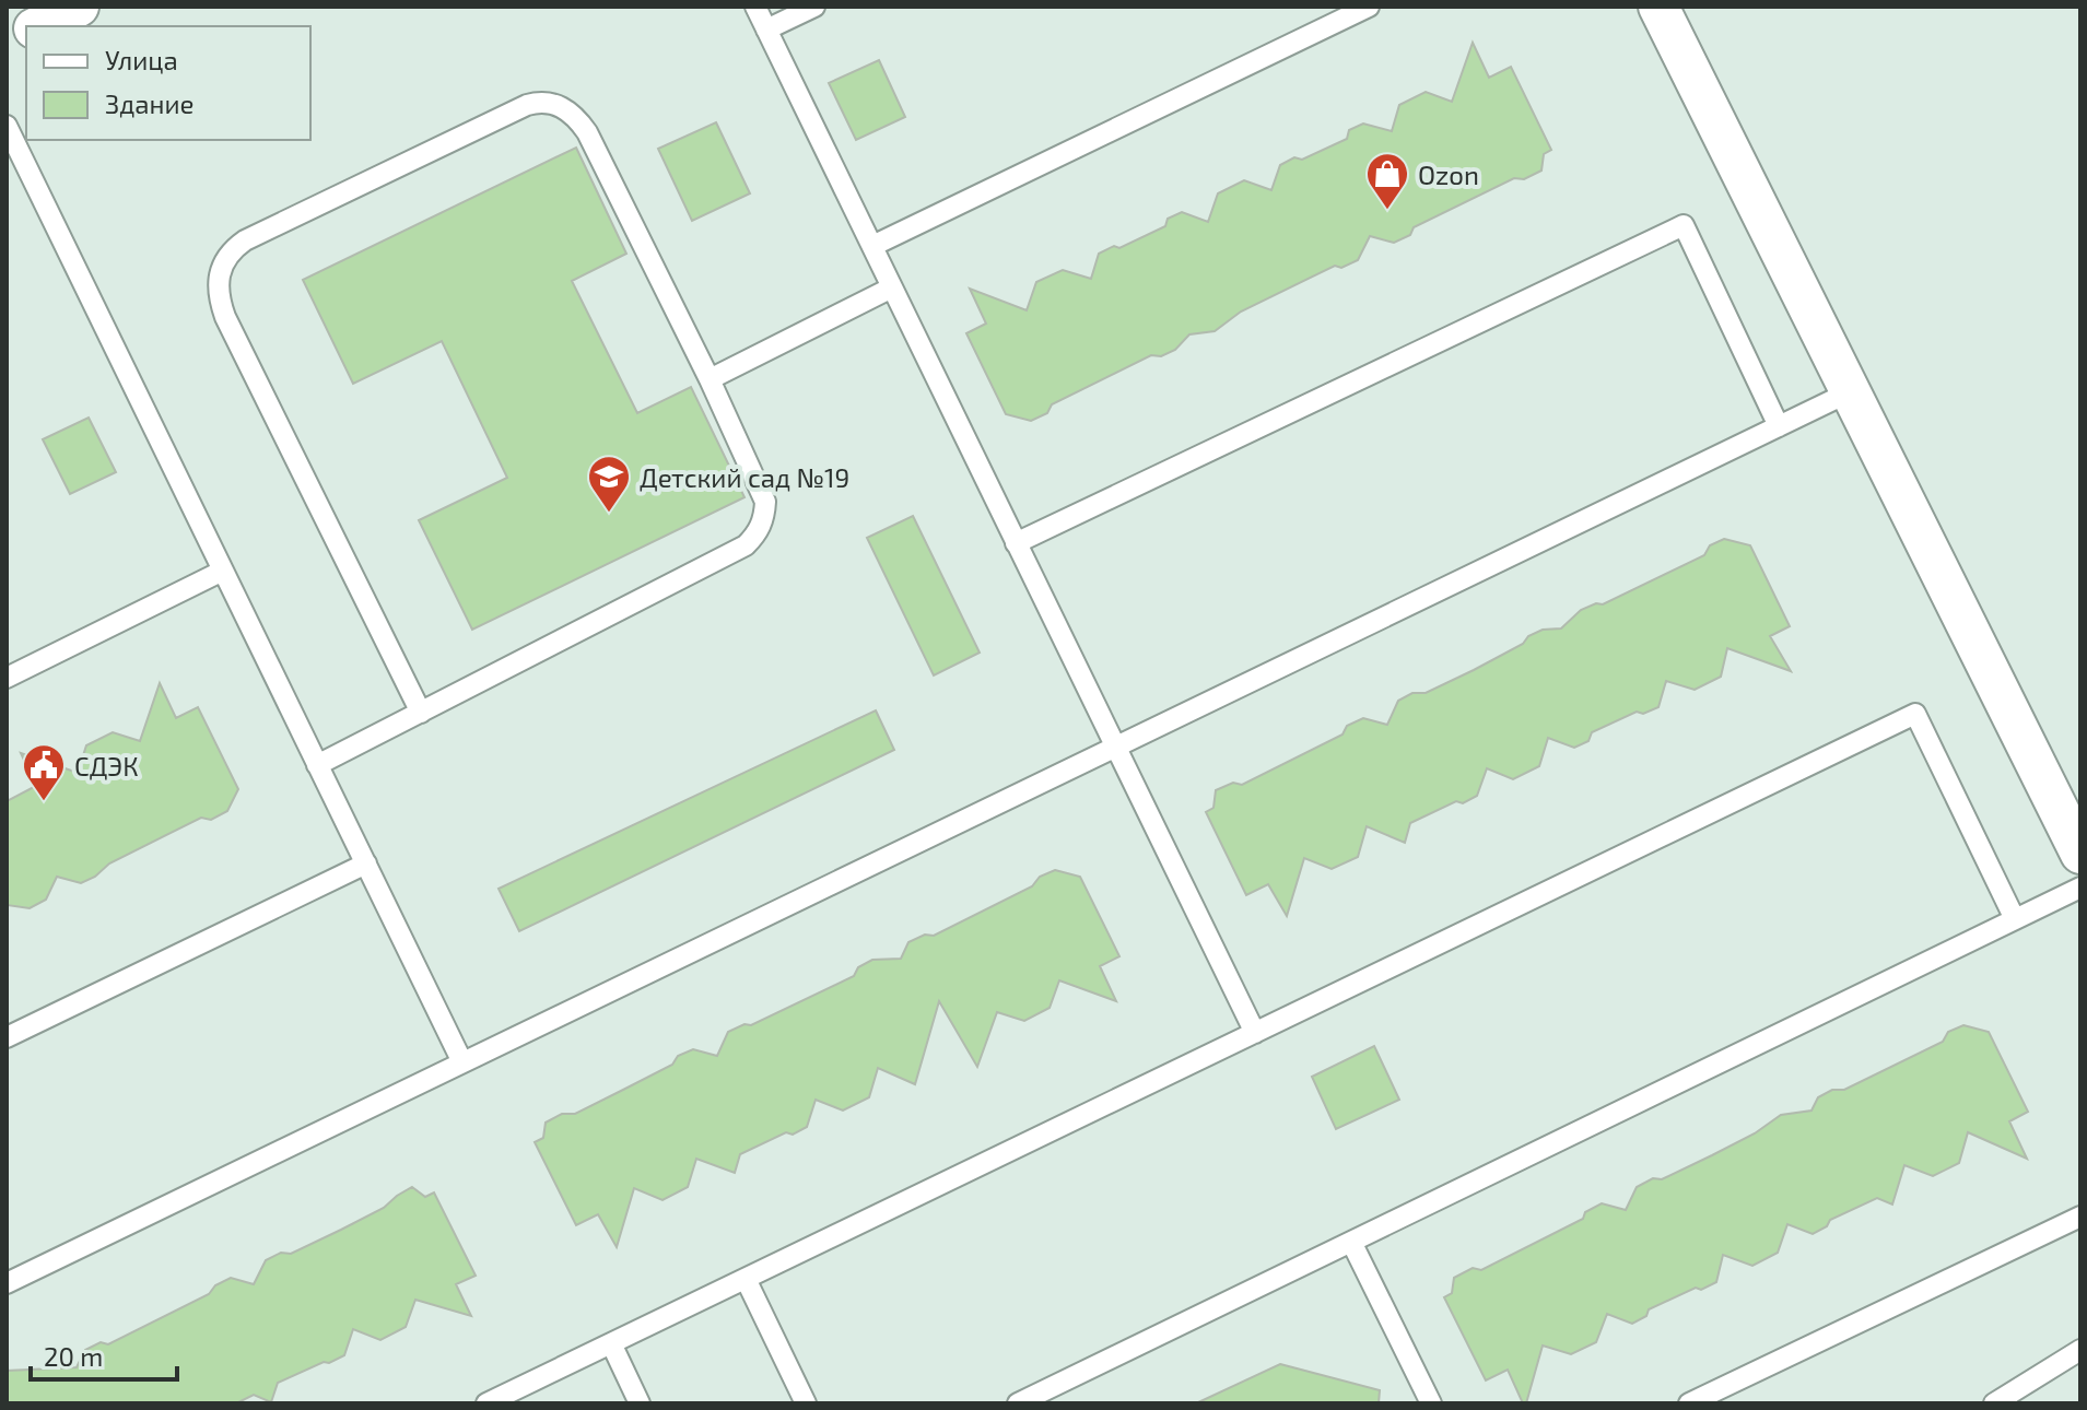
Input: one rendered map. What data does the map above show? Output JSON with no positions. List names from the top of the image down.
{
  "places": {
    "shop": ["Ozon"],
    "school or university": ["Детский сад №19"],
    "public building": ["СДЭК"]
  },
  "legend": ["Улица", "Здание"],
  "scale_bar": "20 m"
}
